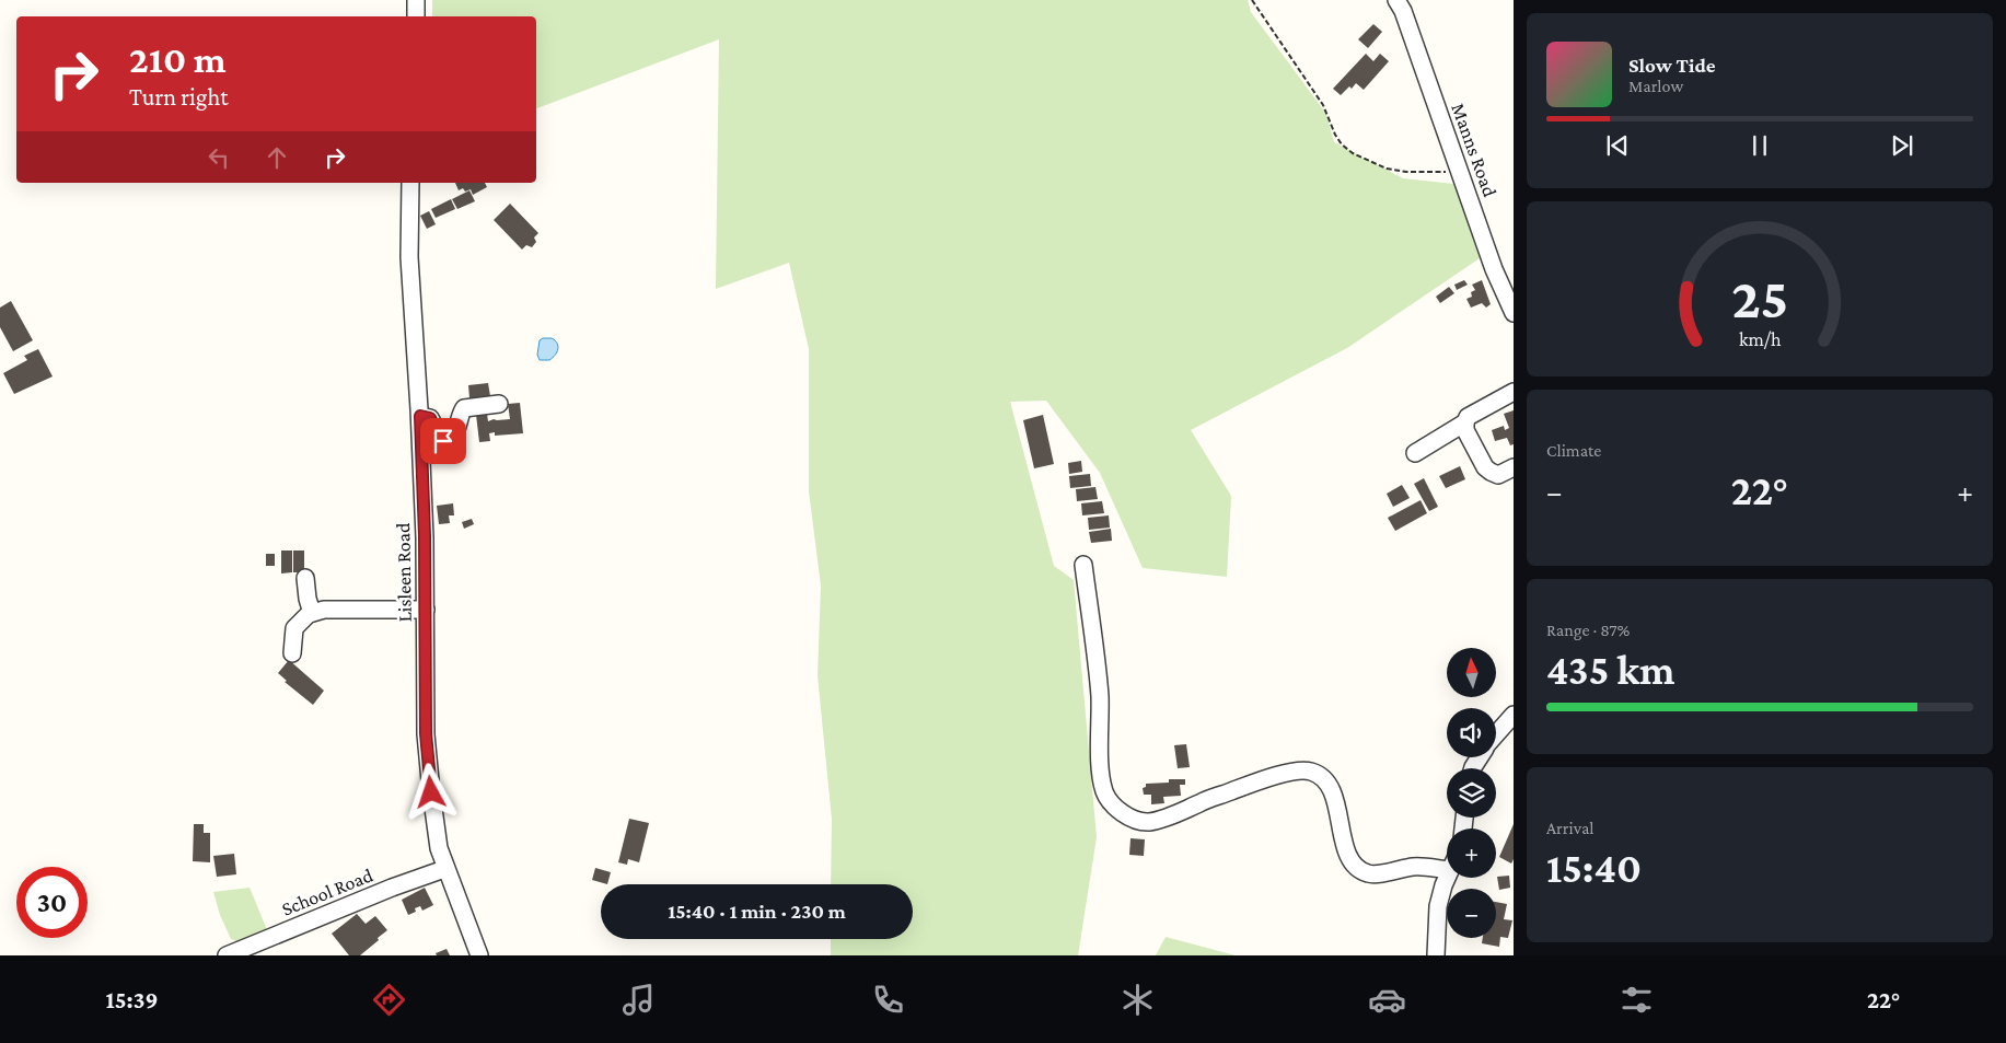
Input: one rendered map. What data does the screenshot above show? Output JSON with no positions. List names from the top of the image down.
{
  "streets": {
    "street": ["Manns Road", "Lisleen Road", "School Road"]
  },
  "crossings": [
    ["Lisleen Road", "School Road"]
  ],
  "north": "top",
  "page": {
    "turn": ["210 m", "Turn right"],
    "song": ["Slow Tide", "Marlow"],
    "tile": [
      "Climate",
      ["Range · 87%", "435 km"],
      ["Arrival", "15:40"]
    ],
    "heat": ["−", "22°", "+"],
    "map_buttons": ["+", "−"],
    "limit": "30",
    "trip": "15:40 · 1 min · 230 m",
    "tabs": ["15:39", "22°"],
    "gauge": ["25", "km/h"]
  }
}
